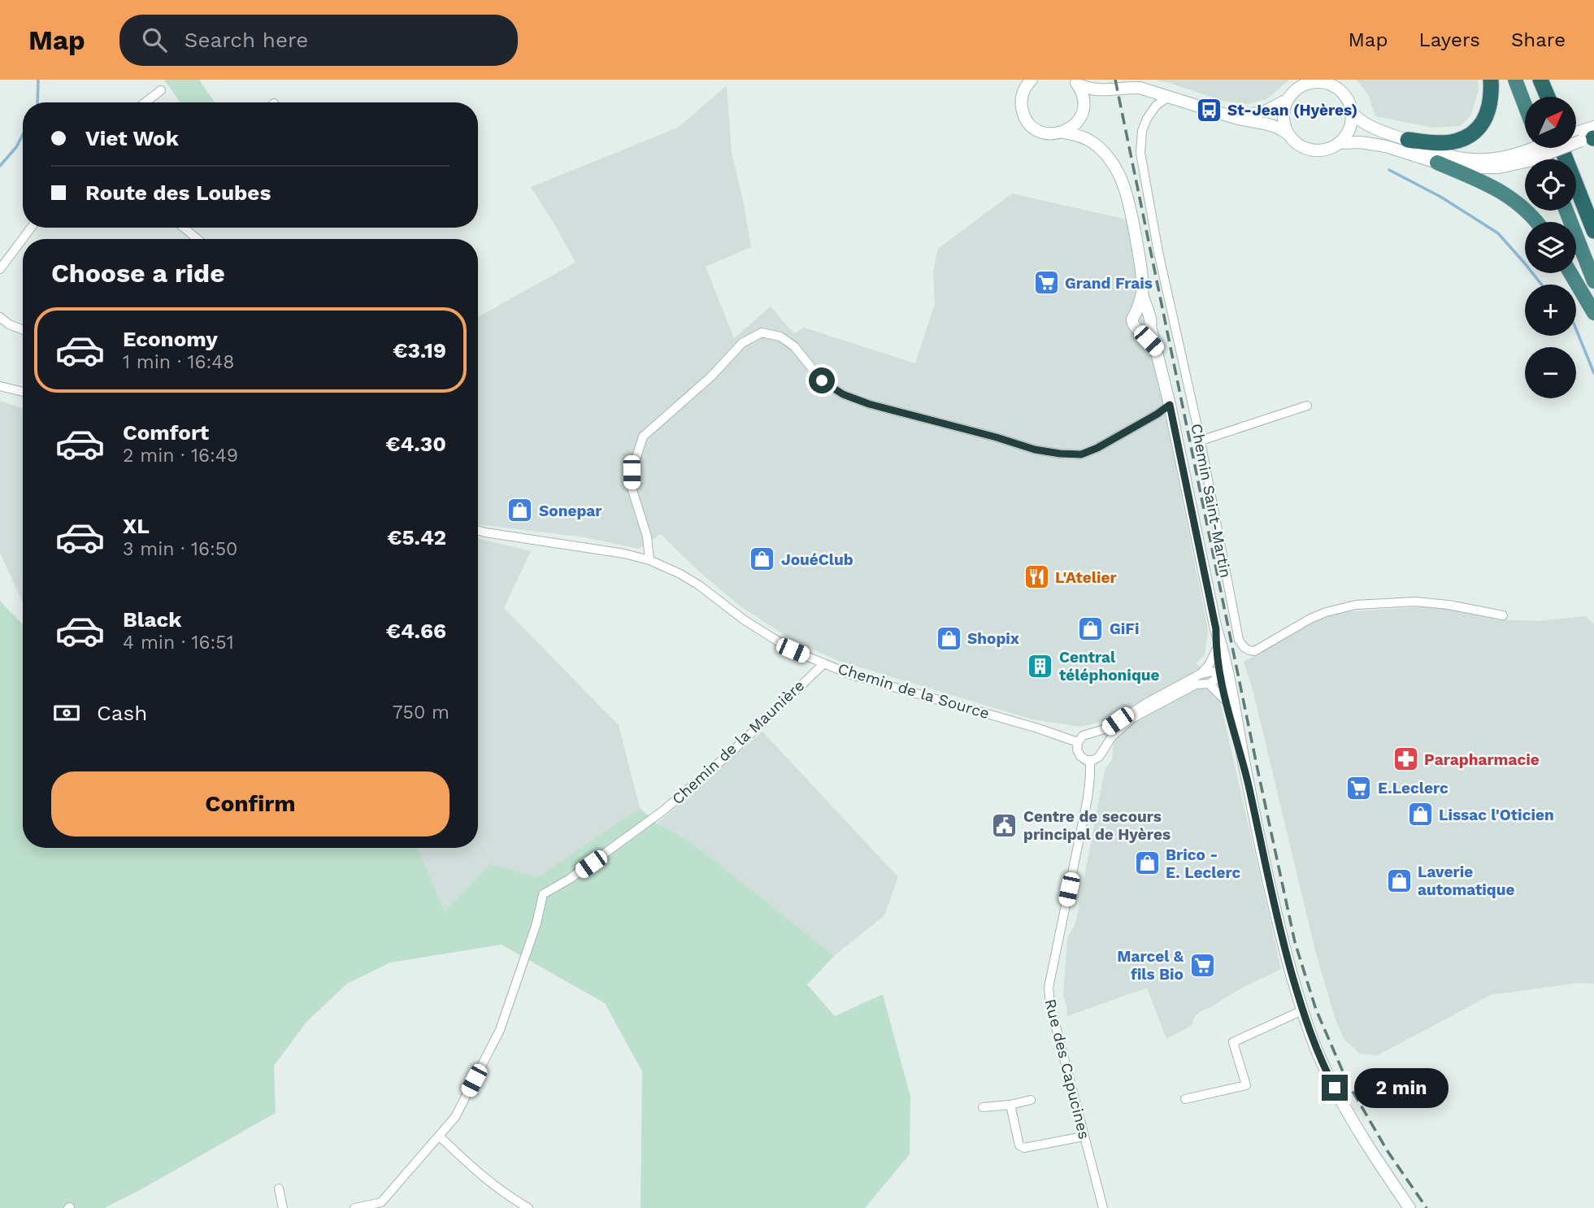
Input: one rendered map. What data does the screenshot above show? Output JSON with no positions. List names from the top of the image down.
{
  "streets": {
    "street": [
      "Chemin Saint-Martin",
      "Chemin de la Source",
      "Chemin de la Maunière",
      "Rue des Capucines"
    ]
  },
  "crossings": [
    ["Chemin de la Source", "Chemin de la Maunière"],
    ["Chemin de la Source", "Rue des Capucines"]
  ],
  "places": {
    "bus stop": ["St-Jean (Hyères)"],
    "supermarket": ["Grand Frais", "E.Leclerc", "Marcel & fils Bio"],
    "shop": [
      "Sonepar",
      "JouéClub",
      "GiFi",
      "Shopix",
      "Lissac l'Oticien",
      "Brico - E. Leclerc",
      "Laverie automatique"
    ],
    "restaurant": ["L'Atelier"],
    "building": ["Central téléphonique"],
    "pharmacy": ["Parapharmacie"],
    "public building": ["Centre de secours principal de Hyères"]
  },
  "north": "top right",
  "page": {
    "header": "Map",
    "search": "Search here",
    "nav": ["Map", "Layers", "Share"],
    "map_buttons": ["+", "−"],
    "banner": ["Viet Wok", "Route des Loubes"],
    "heading": "Choose a ride",
    "list": [
      {
        "name": "Economy",
        "note": "1 min · 16:48",
        "value": "€3.19"
      },
      {
        "name": "Comfort",
        "note": "2 min · 16:49",
        "value": "€4.30"
      },
      {
        "name": "XL",
        "note": "3 min · 16:50",
        "value": "€5.42"
      },
      {
        "name": "Black",
        "note": "4 min · 16:51",
        "value": "€4.66"
      }
    ],
    "pay": ["Cash", "750 m"],
    "buttons": "Confirm",
    "bubble": "2 min"
  }
}
